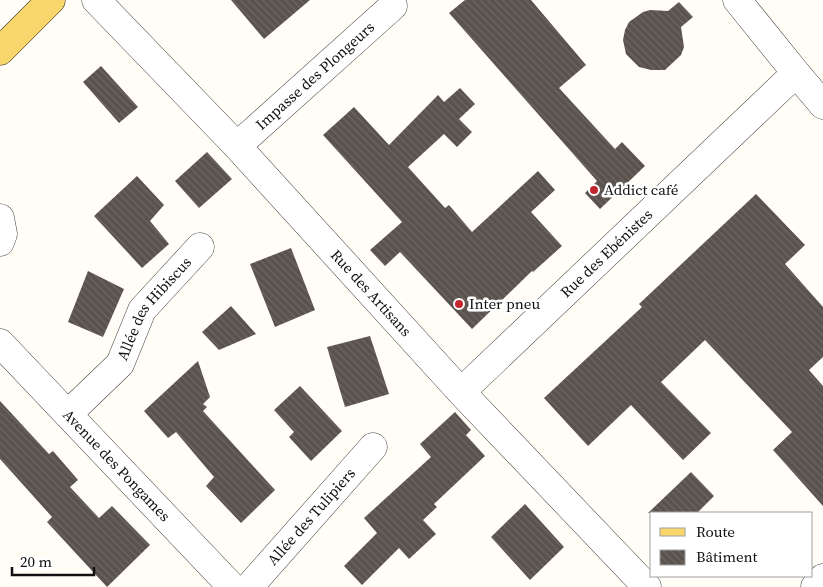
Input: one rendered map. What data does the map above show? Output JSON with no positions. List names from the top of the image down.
{
  "streets": {
    "street": [
      "Impasse des Plongeurs",
      "Rue des Ebénistes",
      "Rue des Artisans",
      "Allée des Hibiscus",
      "Avenue des Pongames",
      "Allée des Tulipiers"
    ]
  },
  "crossings": [
    ["Impasse des Plongeurs", "Rue des Artisans"],
    ["Rue des Ebénistes", "Rue des Artisans"],
    ["Allée des Hibiscus", "Avenue des Pongames"]
  ],
  "places": ["Addict café", "Inter pneu"],
  "legend": ["Route", "Bâtiment"],
  "scale_bar": "20 m"
}
